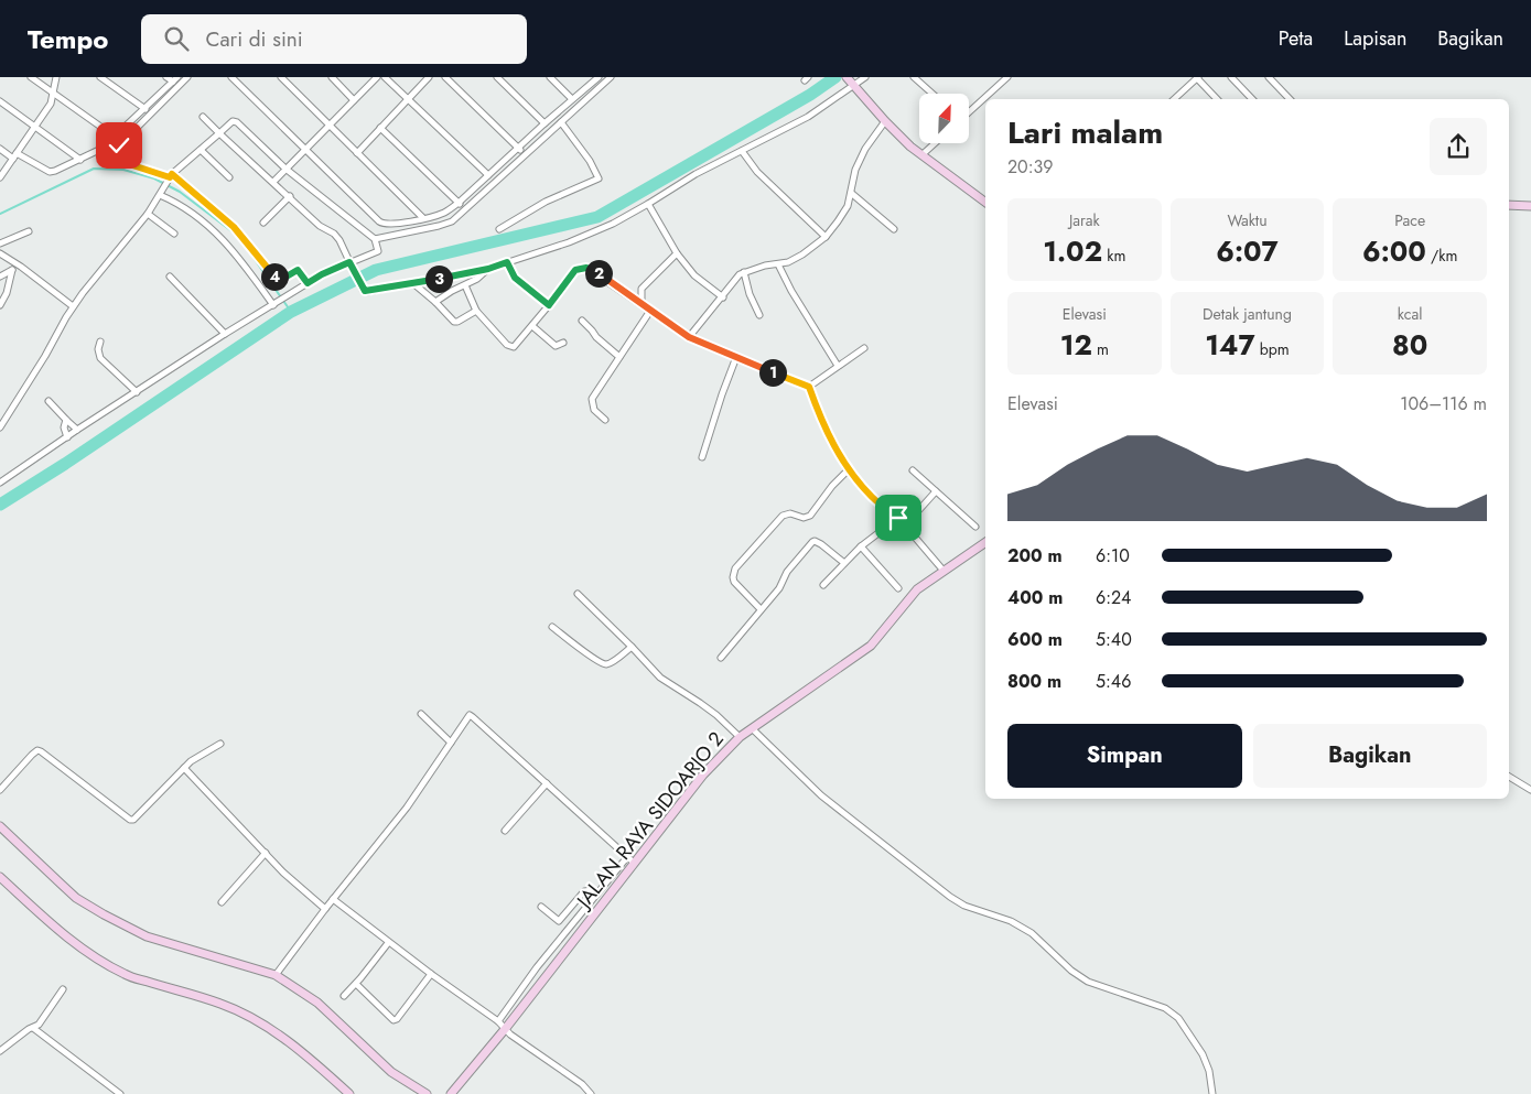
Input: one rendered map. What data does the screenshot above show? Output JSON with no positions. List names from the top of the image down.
{
  "streets": {
    "street": ["JALAN RAYA SIDOARJO 2"]
  },
  "north": "top right",
  "page": {
    "header": "Tempo",
    "search": "Cari di sini",
    "nav": ["Peta", "Lapisan", "Bagikan"],
    "heading": ["Lari malam", "20:39"],
    "stats": [
      ["Jarak", "1.02 km"],
      ["Waktu", "6:07"],
      ["Pace", "6:00 /km"],
      ["Elevasi", "12 m"],
      ["Detak jantung", "147 bpm"],
      ["kcal", "80"]
    ],
    "pins": [
      "2",
      "4",
      "3",
      "1"
    ],
    "chart": ["Elevasi", "106–116 m"],
    "list": [
      {
        "name": "200 m",
        "note": "6:10"
      },
      {
        "name": "400 m",
        "note": "6:24"
      },
      {
        "name": "600 m",
        "note": "5:40"
      },
      {
        "name": "800 m",
        "note": "5:46"
      }
    ],
    "buttons": ["Simpan", "Bagikan"]
  }
}
